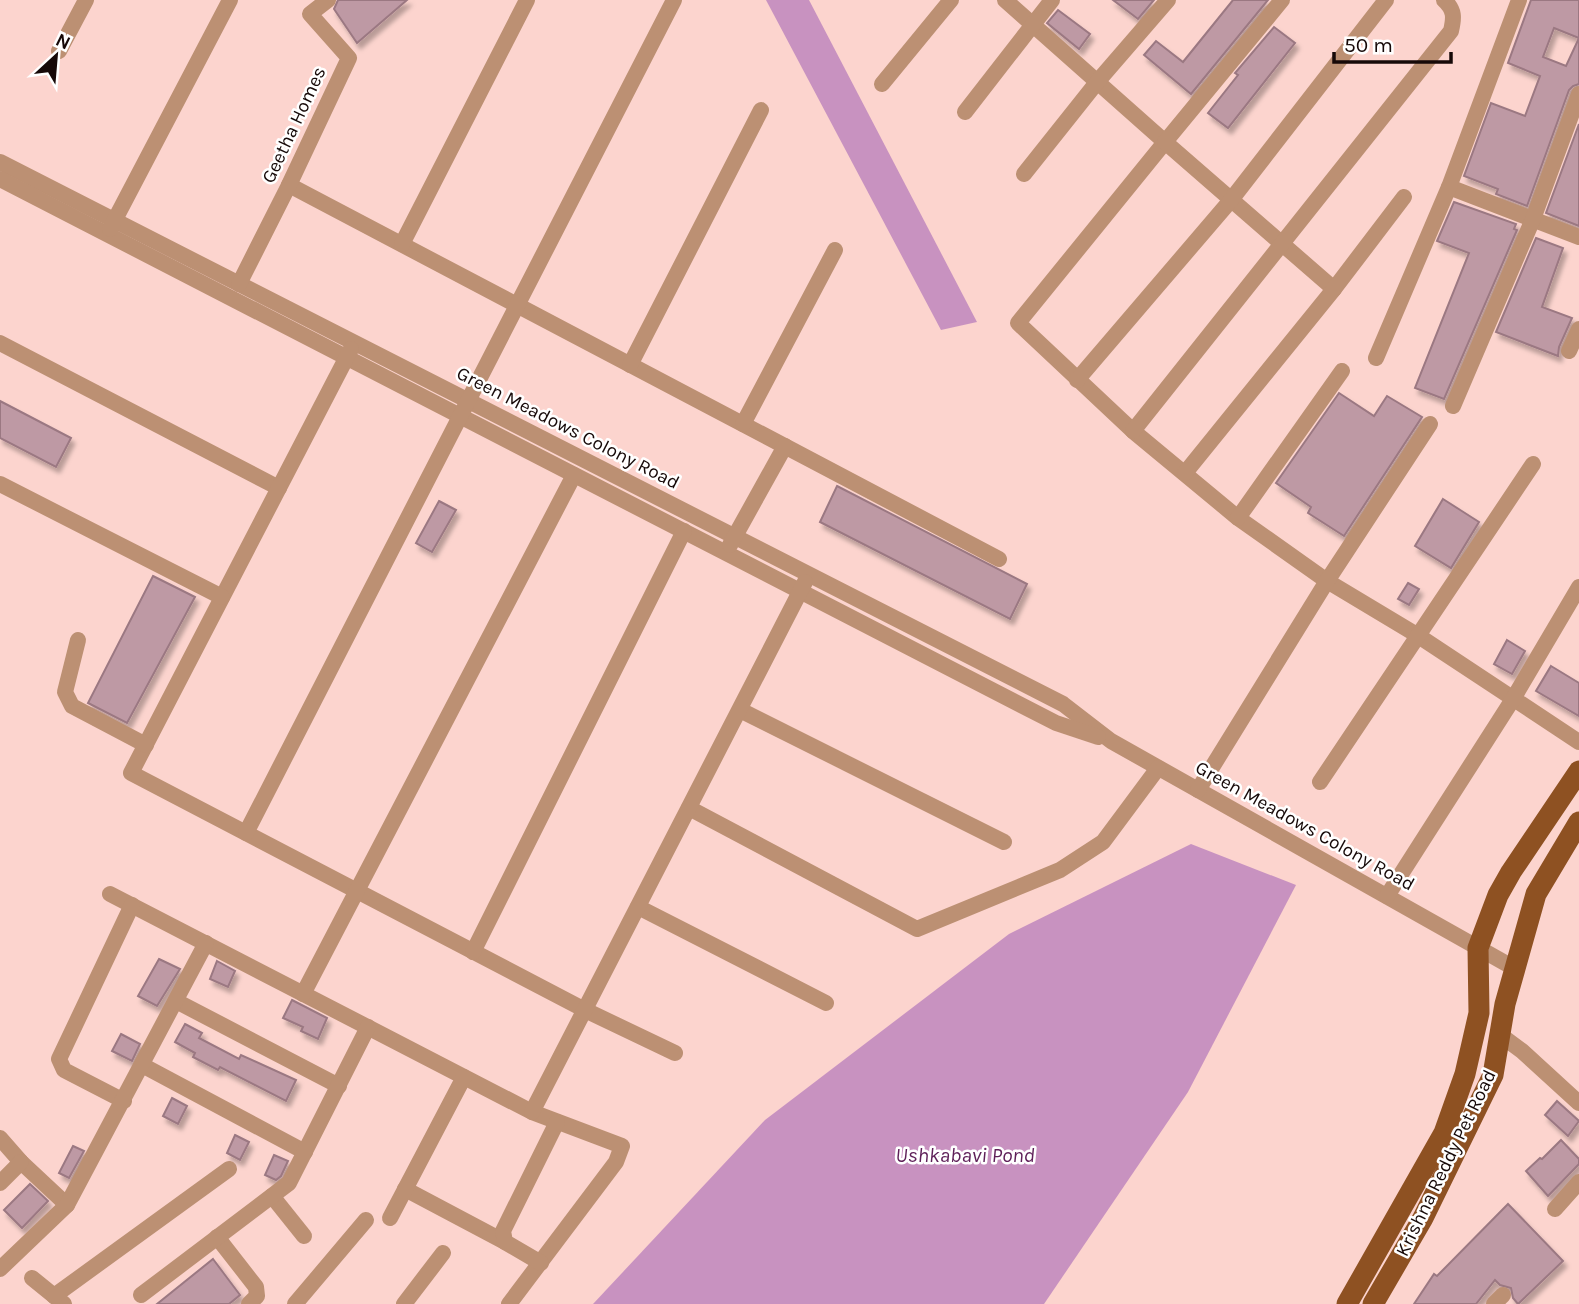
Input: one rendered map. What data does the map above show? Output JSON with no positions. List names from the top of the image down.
{
  "streets": {
    "main road": ["Krishna Reddy Pet Road"],
    "street": ["Geetha Homes", "Green Meadows Colony Road"]
  },
  "crossings": [
    ["Geetha Homes", "Green Meadows Colony Road"],
    ["Green Meadows Colony Road", "Krishna Reddy Pet Road"]
  ],
  "water": ["Ushkabavi Pond"],
  "scale_bar": "50 m",
  "north": "top right"
}
